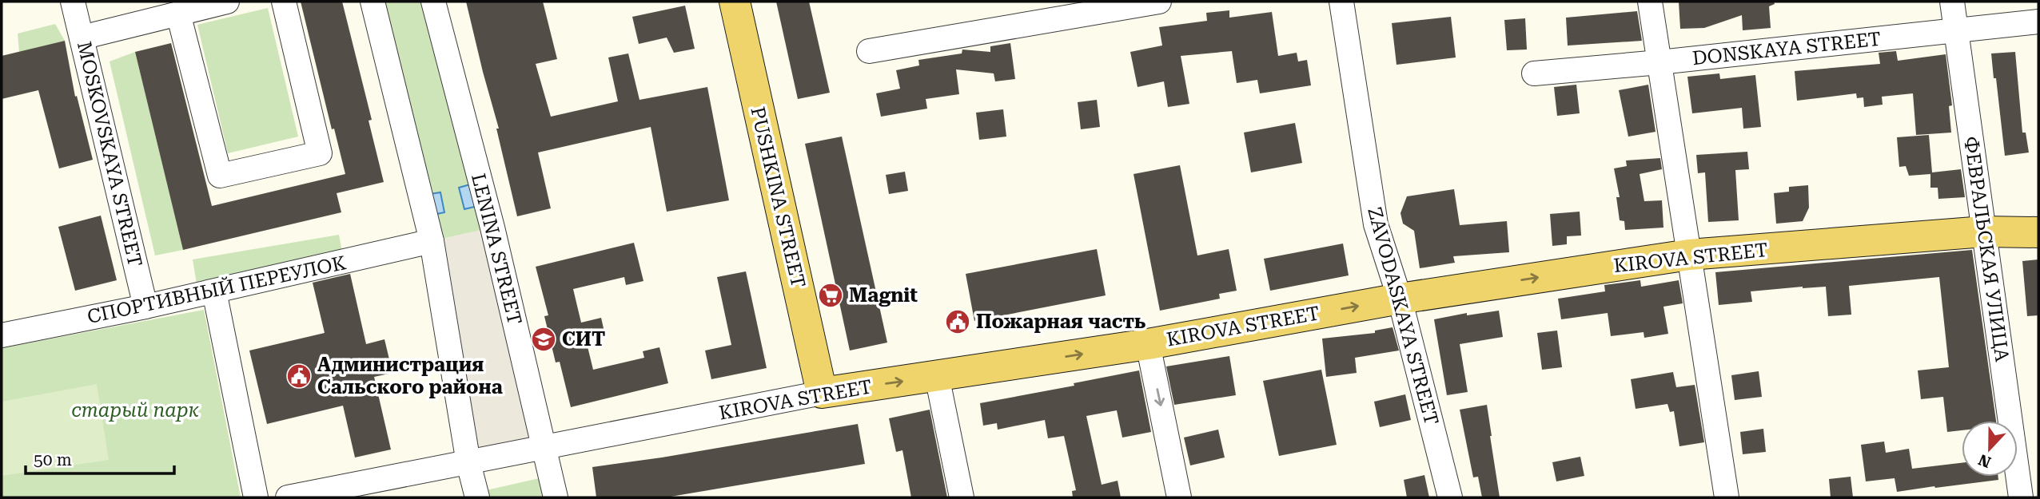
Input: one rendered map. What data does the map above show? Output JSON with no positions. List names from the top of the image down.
{
  "streets": {
    "main road": ["PUSHKINA STREET", "KIROVA STREET"],
    "street": [
      "DONSKAYA STREET",
      "MOSKOVSKAYA STREET",
      "LENINA STREET",
      "ФЕВРАЛЬСКАЯ УЛИЦА",
      "СПОРТИВНЫЙ ПЕРЕУЛОК",
      "ZAVODASKAYA STREET"
    ]
  },
  "crossings": [
    ["DONSKAYA STREET", "ФЕВРАЛЬСКАЯ УЛИЦА"],
    ["MOSKOVSKAYA STREET", "СПОРТИВНЫЙ ПЕРЕУЛОК"],
    ["PUSHKINA STREET", "KIROVA STREET"],
    ["LENINA STREET", "KIROVA STREET"],
    ["ФЕВРАЛЬСКАЯ УЛИЦА", "KIROVA STREET"],
    ["KIROVA STREET", "ZAVODASKAYA STREET"]
  ],
  "one_way": ["KIROVA STREET"],
  "parks": ["старый парк"],
  "places": {
    "supermarket": ["Magnit"],
    "public building": ["Пожарная часть", "Администрация Сальского района"],
    "school or university": ["СИТ"]
  },
  "scale_bar": "50 m",
  "north": "bottom"
}
